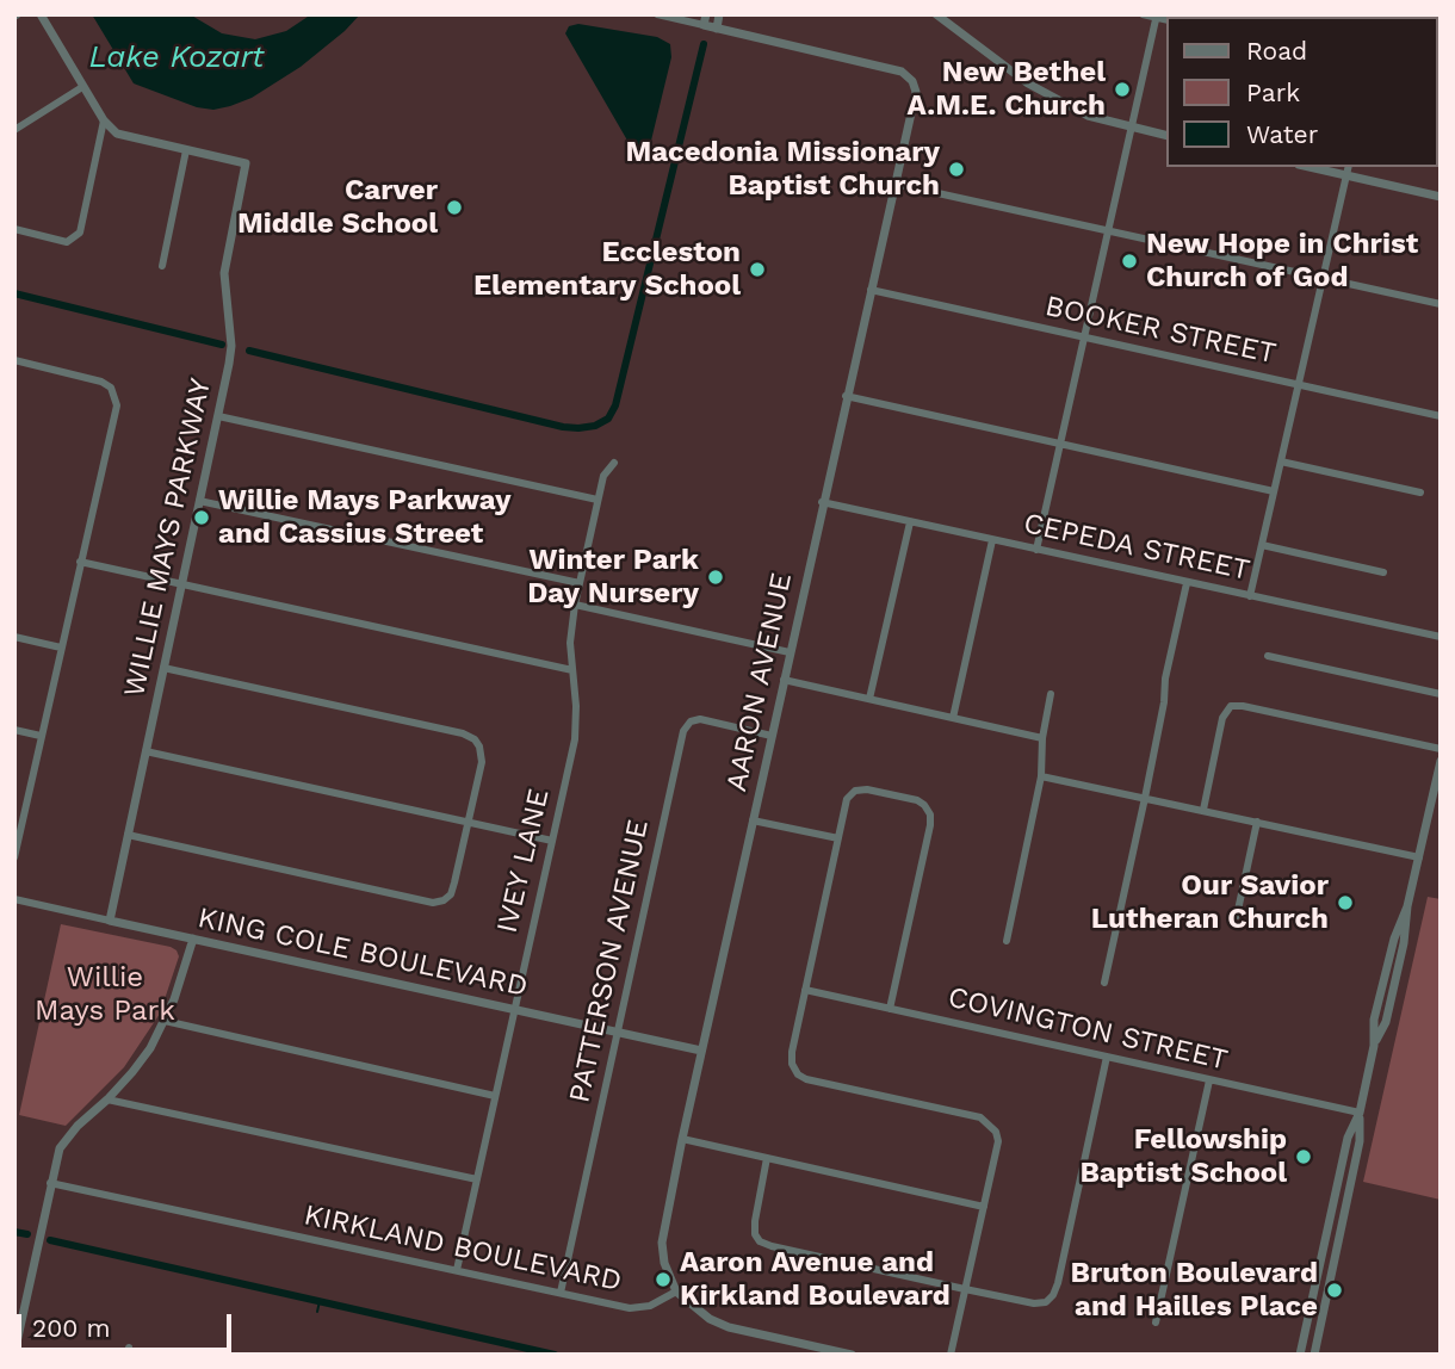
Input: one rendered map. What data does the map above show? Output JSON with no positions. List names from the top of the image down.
{
  "streets": {
    "street": [
      "BOOKER STREET",
      "WILLIE MAYS PARKWAY",
      "CEPEDA STREET",
      "AARON AVENUE",
      "IVEY LANE",
      "KING COLE BOULEVARD",
      "PATTERSON AVENUE",
      "COVINGTON STREET",
      "KIRKLAND BOULEVARD"
    ]
  },
  "crossings": [
    ["BOOKER STREET", "AARON AVENUE"],
    ["WILLIE MAYS PARKWAY", "KING COLE BOULEVARD"],
    ["CEPEDA STREET", "AARON AVENUE"],
    ["AARON AVENUE", "KING COLE BOULEVARD"],
    ["AARON AVENUE", "PATTERSON AVENUE"],
    ["AARON AVENUE", "KIRKLAND BOULEVARD"],
    ["IVEY LANE", "KING COLE BOULEVARD"],
    ["IVEY LANE", "KIRKLAND BOULEVARD"],
    ["KING COLE BOULEVARD", "PATTERSON AVENUE"],
    ["PATTERSON AVENUE", "KIRKLAND BOULEVARD"]
  ],
  "water": ["Lake Kozart"],
  "parks": ["Willie Mays Park"],
  "places": [
    "New Bethel A.M.E. Church",
    "Macedonia Missionary Baptist Church",
    "Carver Middle School",
    "New Hope in Christ Church of God",
    "Eccleston Elementary School",
    "Willie Mays Parkway and Cassius Street",
    "Winter Park Day Nursery",
    "Our Savior Lutheran Church",
    "Fellowship Baptist School",
    "Aaron Avenue and Kirkland Boulevard",
    "Bruton Boulevard and Hailles Place"
  ],
  "legend": ["Road", "Park", "Water"],
  "scale_bar": "200 m"
}
